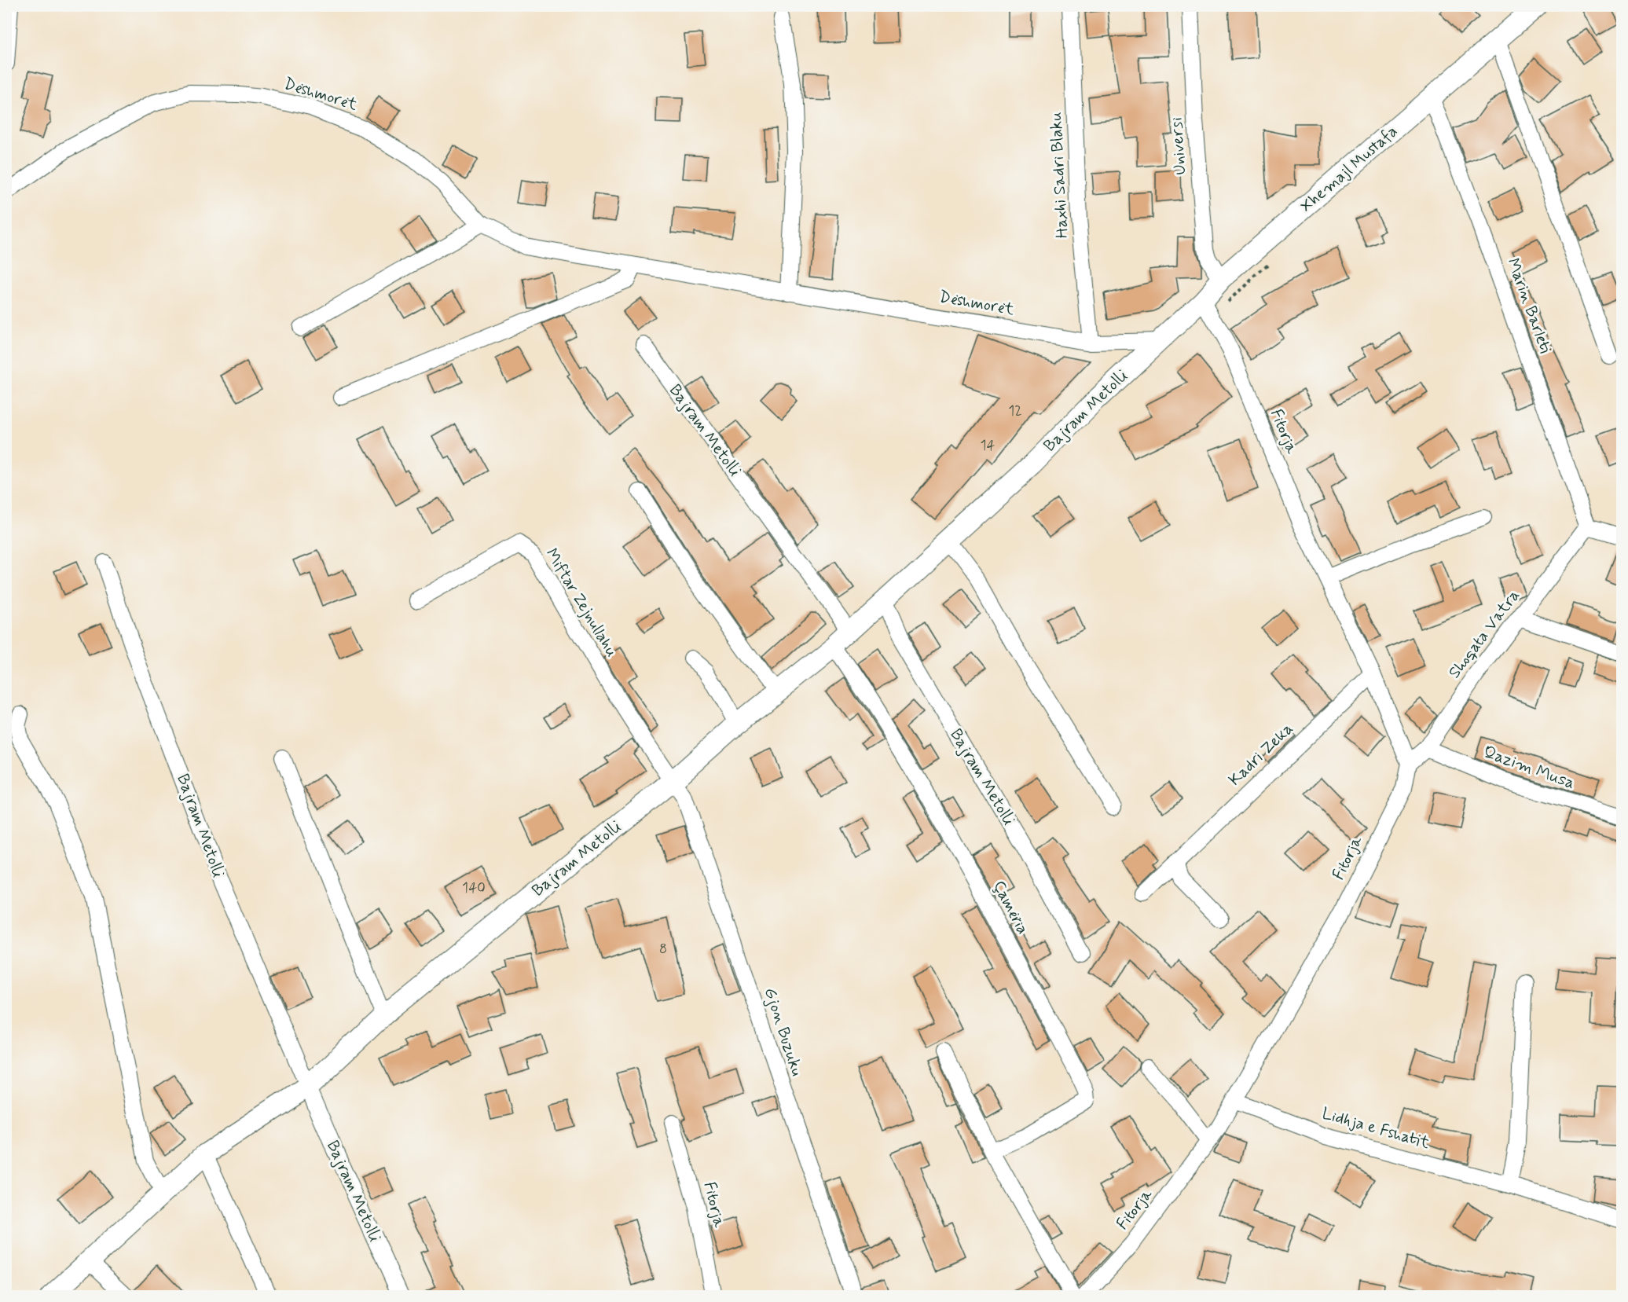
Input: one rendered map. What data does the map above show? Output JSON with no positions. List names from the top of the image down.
{
  "streets": {
    "main road": ["Xhemajl Mustafa", "Bajram Metolli"],
    "street": [
      "Dëshmorët",
      "Universi",
      "Haxhi Sadri Blaku",
      "Marin Barleti",
      "Fitorja",
      "Miftar Zejnullahu",
      "Shoqata Vatra",
      "Kadri Zeka",
      "Qazim Musa",
      "Çamëria",
      "Gjon Buzuku",
      "Lidhja e Fshatit"
    ]
  },
  "crossings": [
    ["Dëshmorët", "Haxhi Sadri Blaku"],
    ["Dëshmorët", "Bajram Metolli"],
    ["Universi", "Xhemajl Mustafa"],
    ["Xhemajl Mustafa", "Marin Barleti"],
    ["Xhemajl Mustafa", "Bajram Metolli"],
    ["Xhemajl Mustafa", "Fitorja"],
    ["Marin Barleti", "Shoqata Vatra"],
    ["Bajram Metolli", "Fitorja"],
    ["Bajram Metolli", "Miftar Zejnullahu"],
    ["Bajram Metolli", "Çamëria"],
    ["Bajram Metolli", "Gjon Buzuku"],
    ["Fitorja", "Shoqata Vatra"],
    ["Fitorja", "Kadri Zeka"],
    ["Fitorja", "Lidhja e Fshatit"],
    ["Miftar Zejnullahu", "Gjon Buzuku"],
    ["Shoqata Vatra", "Qazim Musa"]
  ],
  "house_numbers": [
    "12",
    "14",
    "140",
    "8"
  ]
}
